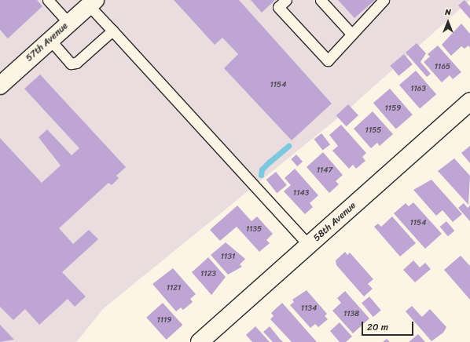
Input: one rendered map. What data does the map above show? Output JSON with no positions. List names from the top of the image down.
{
  "streets": {
    "street": ["57th Avenue", "58th Avenue"]
  },
  "house_numbers": [
    "1165",
    "1154",
    "1163",
    "1159",
    "1155",
    "1147",
    "1143",
    "1154",
    "1135",
    "1131",
    "1123",
    "1121",
    "1134",
    "1138",
    "1119"
  ],
  "scale_bar": "20 m",
  "north": "top"
}
